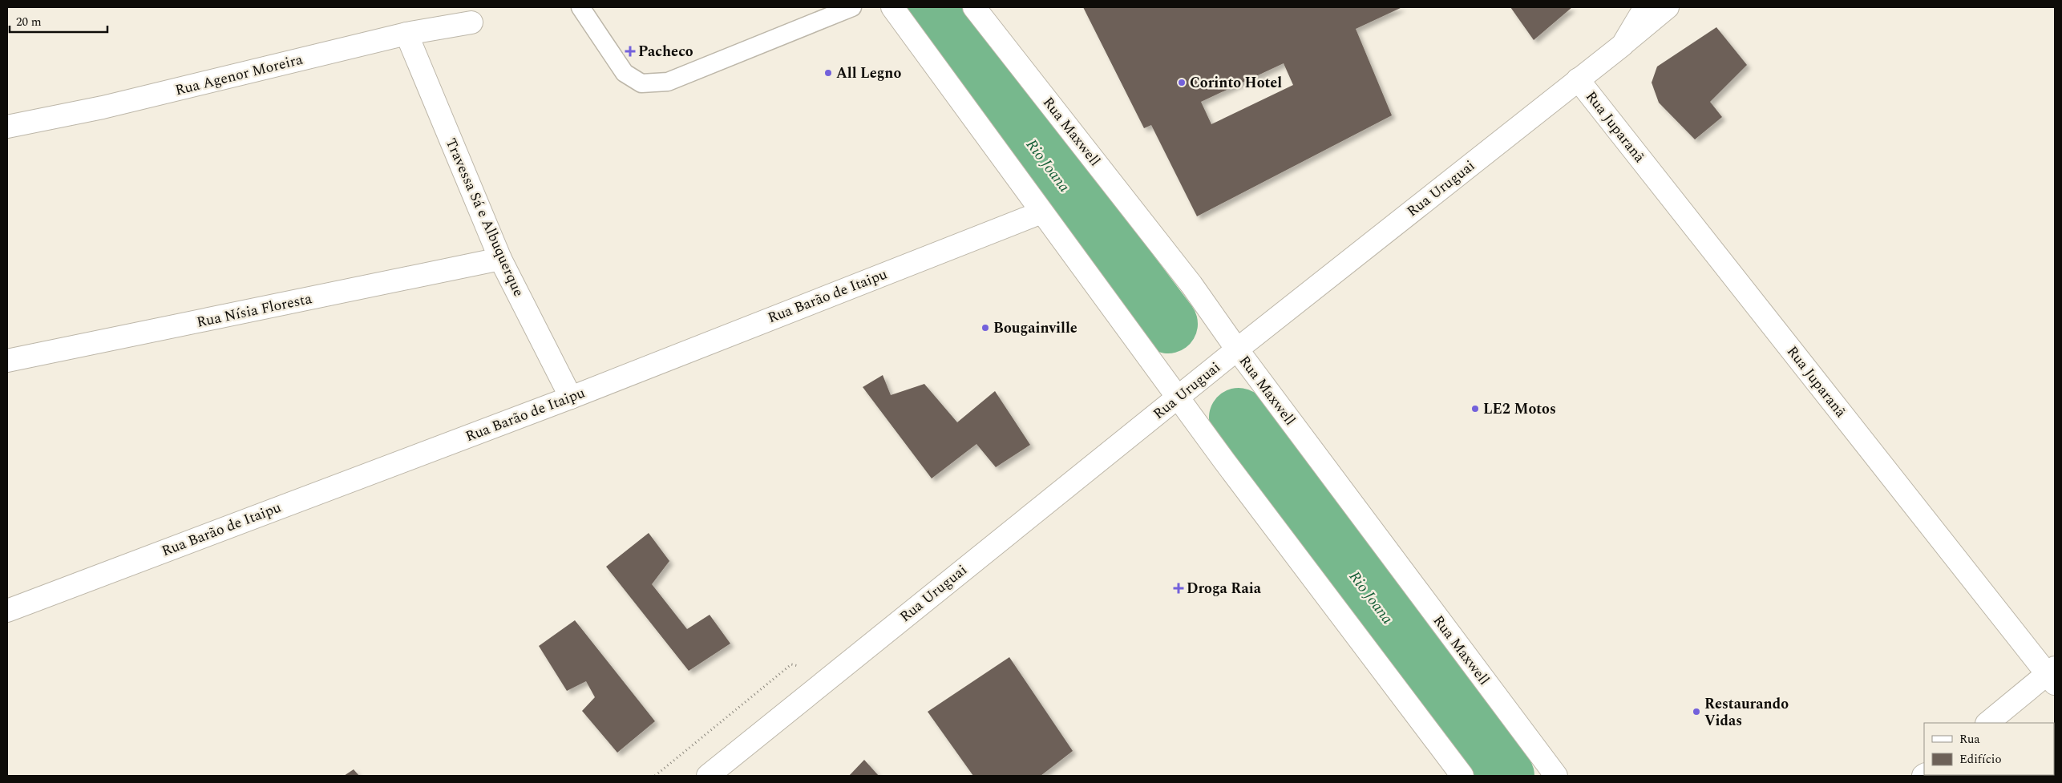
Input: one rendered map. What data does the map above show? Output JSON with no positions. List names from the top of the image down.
{
  "streets": {
    "street": [
      "Rua Agenor Moreira",
      "Rua Juparanã",
      "Rua Maxwell",
      "Rua Uruguai",
      "Travessa Sá e Albuquerque",
      "Rua Barão de Itaipu",
      "Rua Nísia Floresta"
    ]
  },
  "crossings": [
    ["Rua Agenor Moreira", "Travessa Sá e Albuquerque"],
    ["Rua Juparanã", "Rua Uruguai"],
    ["Rua Maxwell", "Rua Uruguai"],
    ["Travessa Sá e Albuquerque", "Rua Barão de Itaipu"],
    ["Travessa Sá e Albuquerque", "Rua Nísia Floresta"]
  ],
  "water": ["Rio Joana"],
  "places": {
    "health": ["Pacheco", "Droga Raia"],
    "other": [
      "All Legno",
      "Corinto Hotel",
      "Bougainville",
      "LE2 Motos",
      "Restaurando Vidas"
    ]
  },
  "legend": ["Rua", "Edifício"],
  "scale_bar": "20 m"
}
